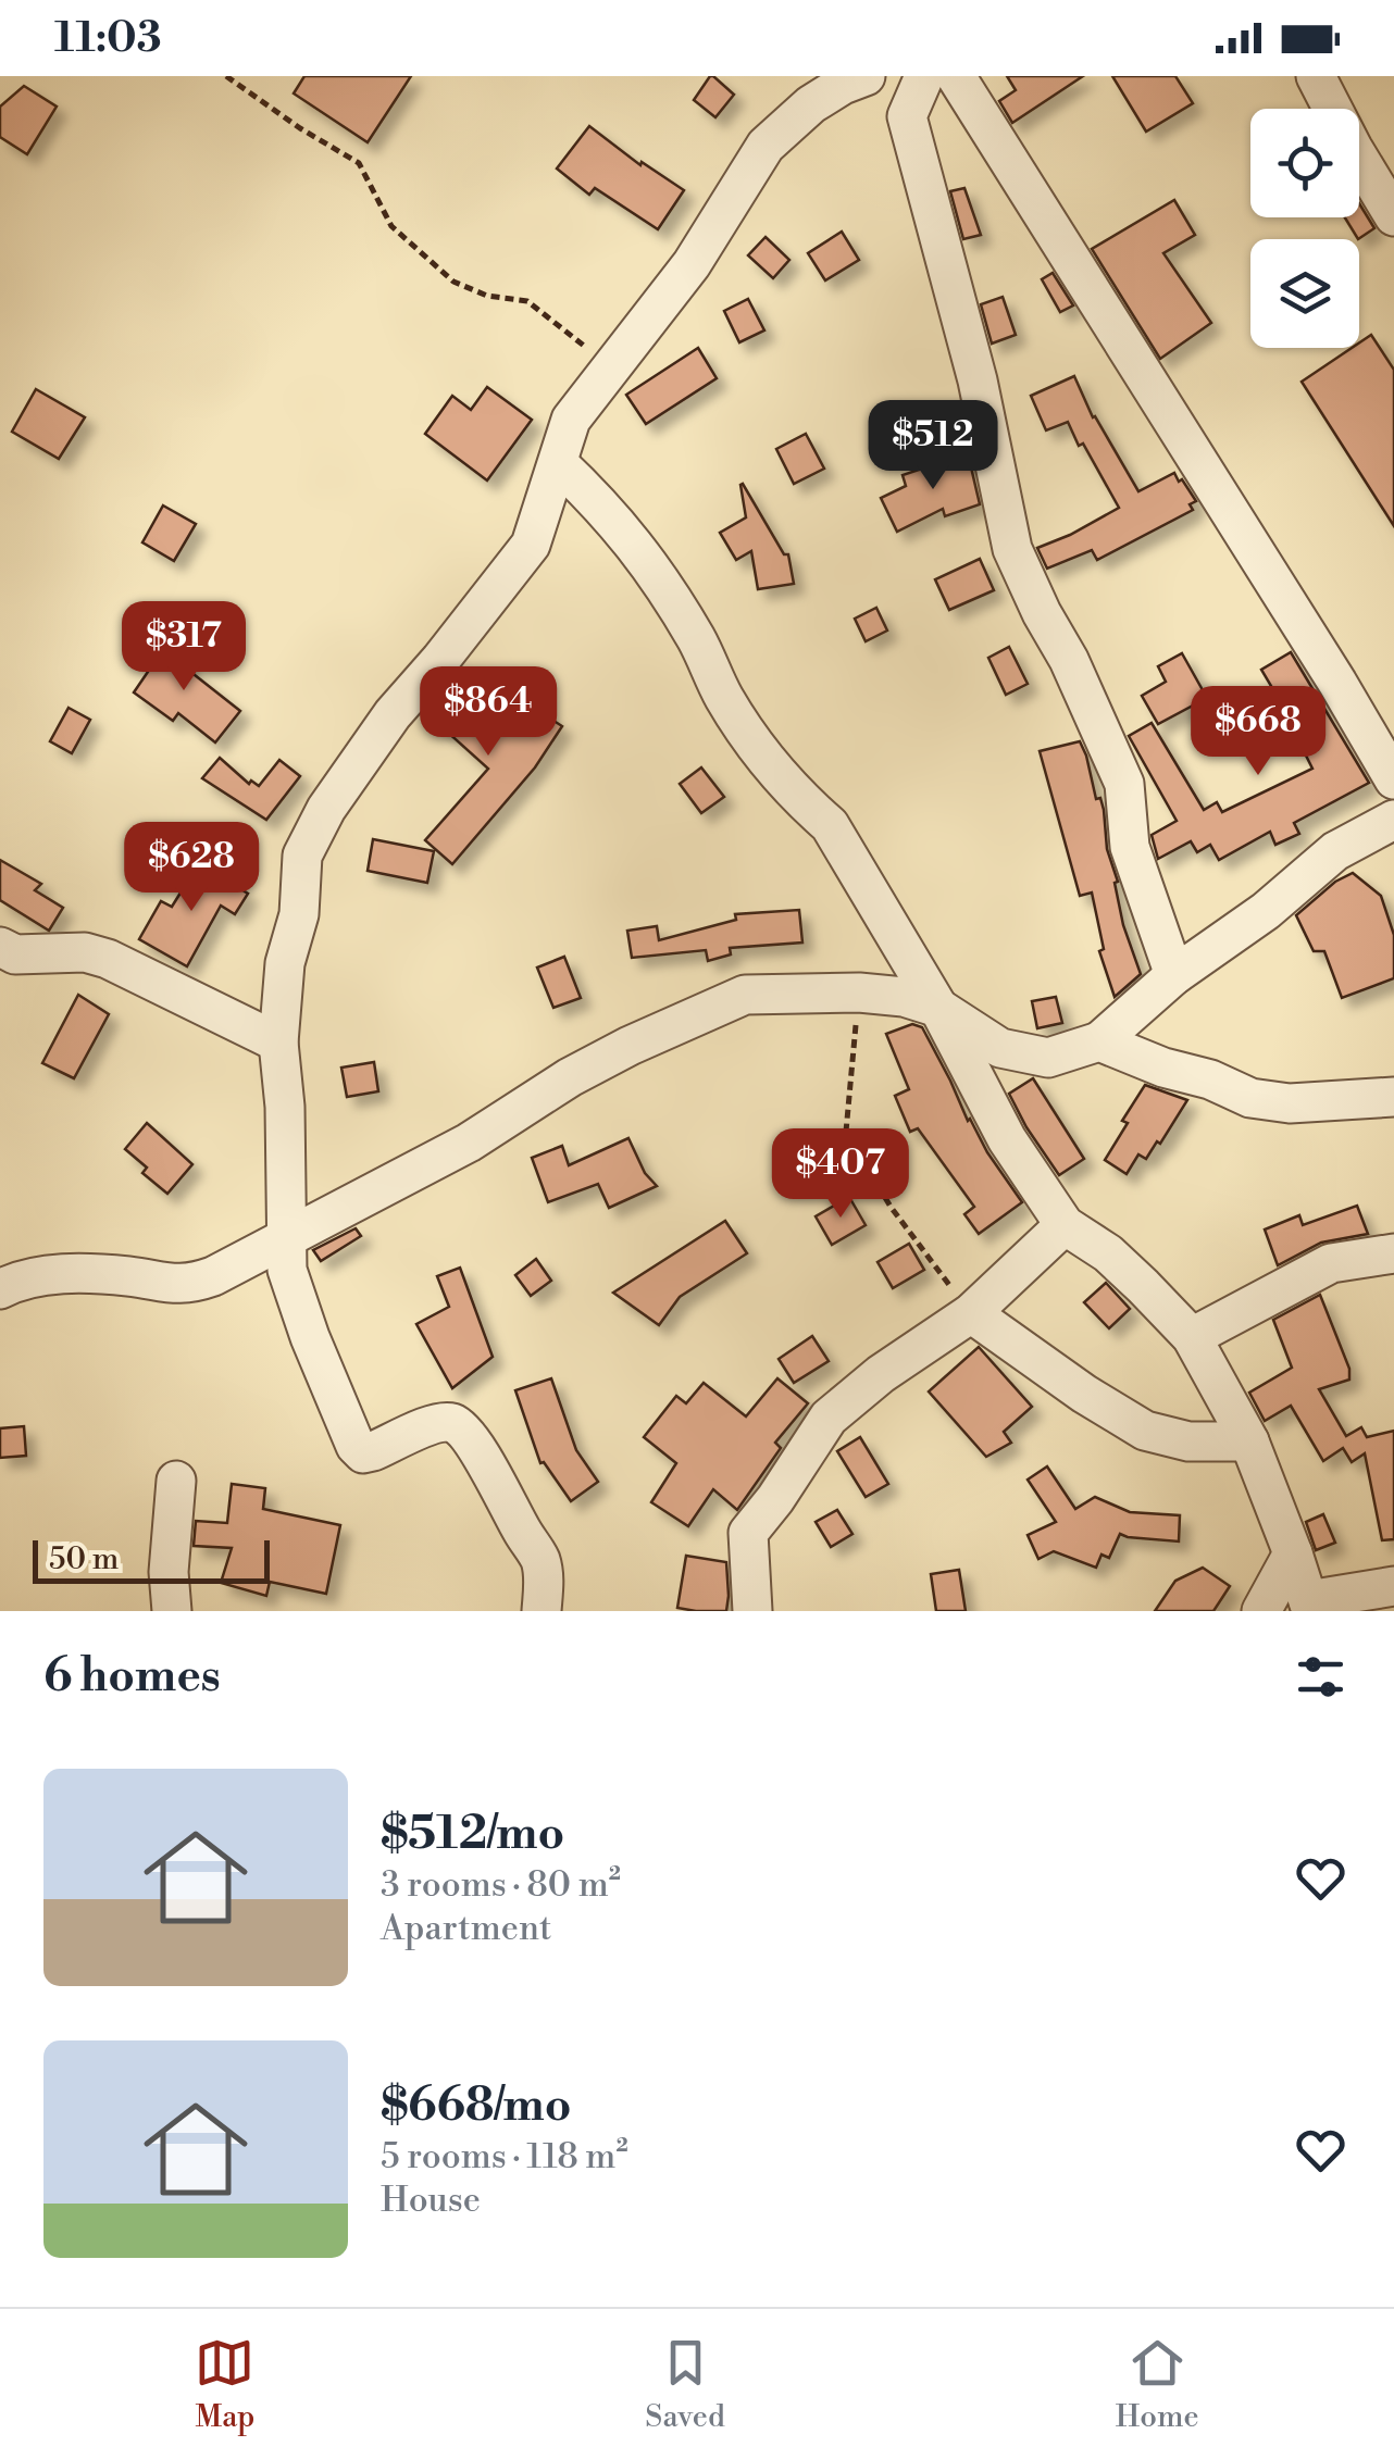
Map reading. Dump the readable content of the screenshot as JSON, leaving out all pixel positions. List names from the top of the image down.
{
  "scale_bar": "50 m",
  "page": {
    "status": "11:03",
    "price": [
      "$512",
      "$317",
      "$864",
      "$668",
      "$628",
      "$407"
    ],
    "scale": "50 m",
    "heading": "6 homes",
    "list": [
      {
        "name": "$512/mo",
        "note": "3 rooms · 80 m² · Apartment"
      },
      {
        "name": "$668/mo",
        "note": "5 rooms · 118 m² · House"
      }
    ],
    "tabs": ["Map", "Saved", "Home"]
  }
}
